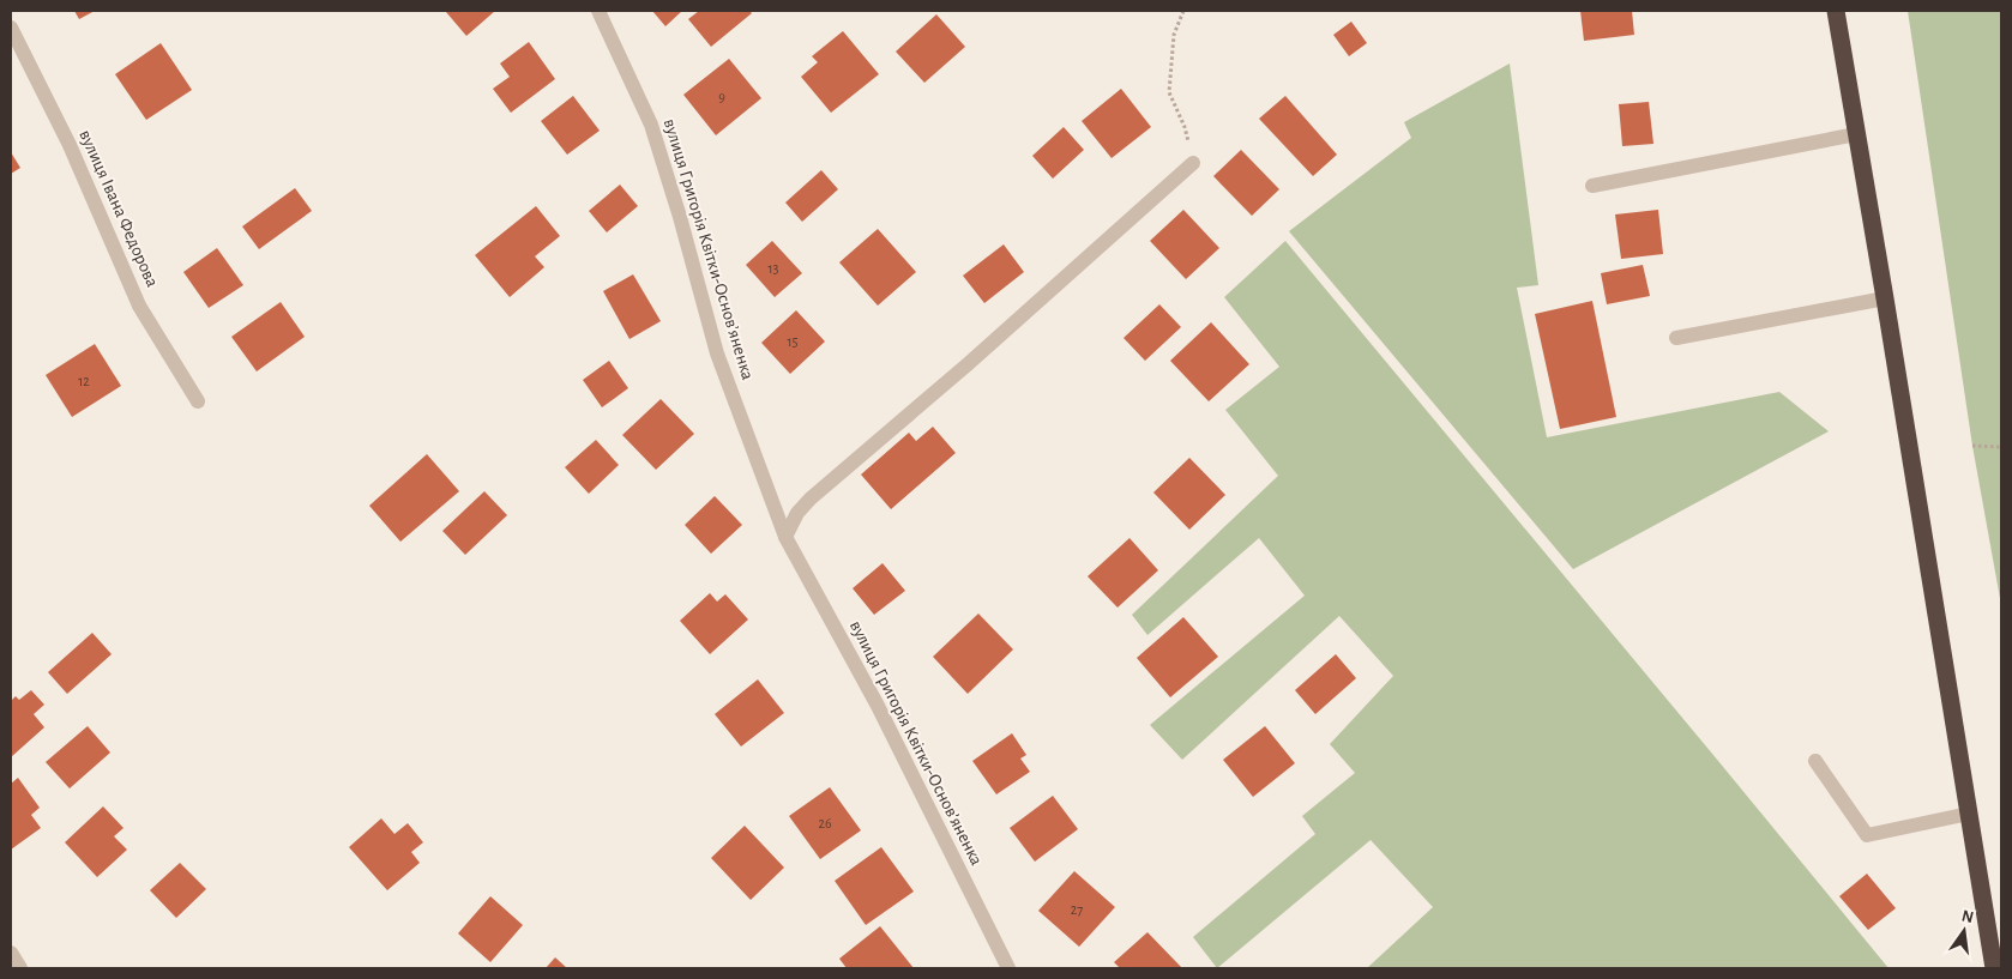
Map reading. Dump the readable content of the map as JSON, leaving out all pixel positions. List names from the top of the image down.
{
  "streets": {
    "street": ["вулиця Івана Федорова", "вулиця Григорія Квітки-Основʼяненка"]
  },
  "house_numbers": [
    "9",
    "13",
    "15",
    "12",
    "26",
    "27"
  ],
  "north": "top"
}
